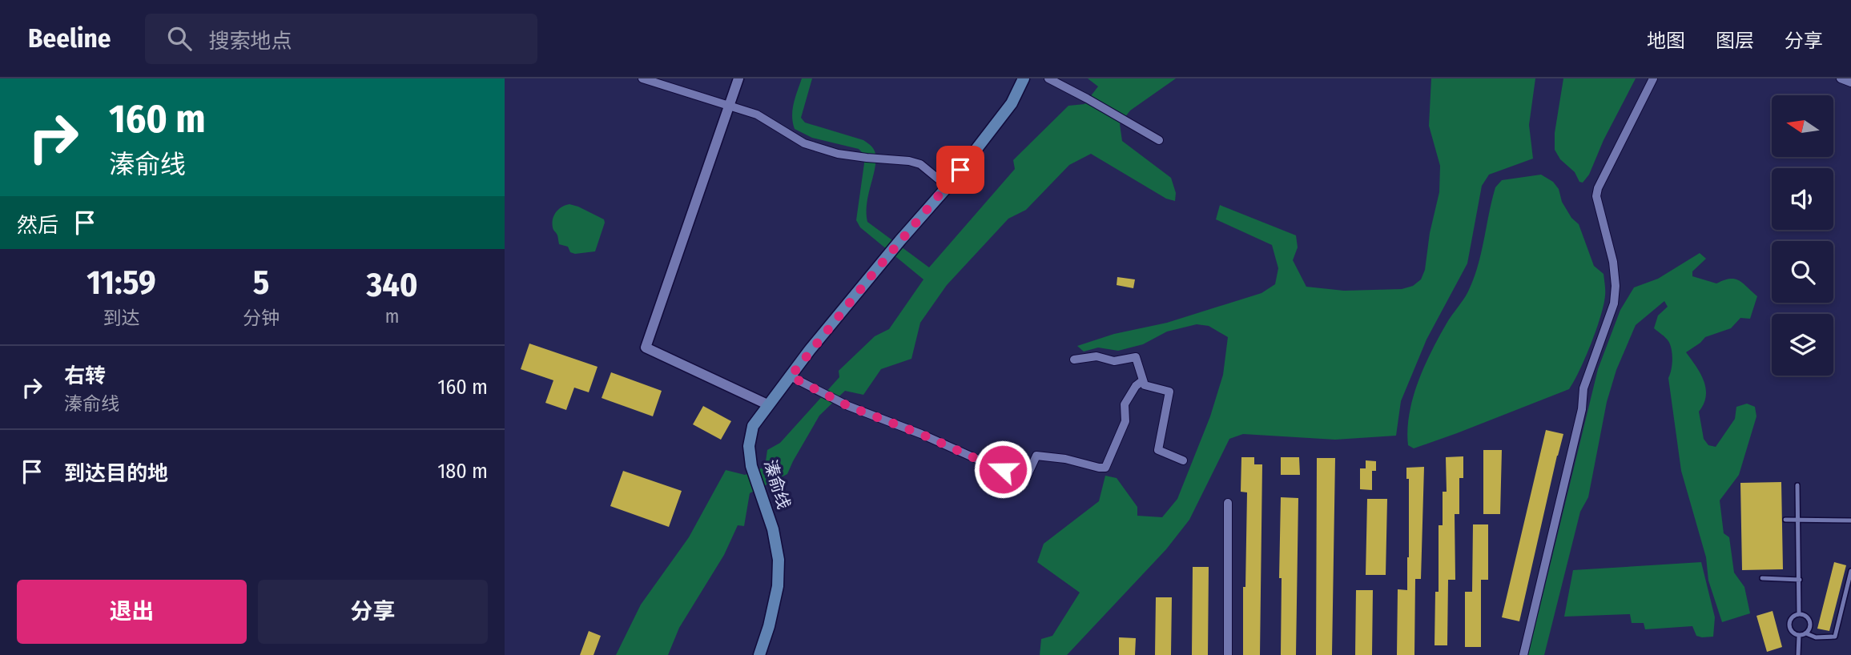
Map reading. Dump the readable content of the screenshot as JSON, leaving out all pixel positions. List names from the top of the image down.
{
  "streets": {
    "main road": ["溱俞线"]
  },
  "north": "left",
  "page": {
    "header": "Beeline",
    "search": "搜索地点",
    "nav": ["地图", "图层", "分享"],
    "turn": ["160 m", "溱俞线"],
    "then": "然后",
    "eta": [
      "11:59",
      "到达",
      "5",
      "分钟",
      "340",
      "m"
    ],
    "list": [
      {
        "name": "右转",
        "note": "溱俞线",
        "value": "160 m"
      },
      {
        "name": "到达目的地",
        "value": "180 m"
      }
    ],
    "buttons": ["退出", "分享"]
  }
}
